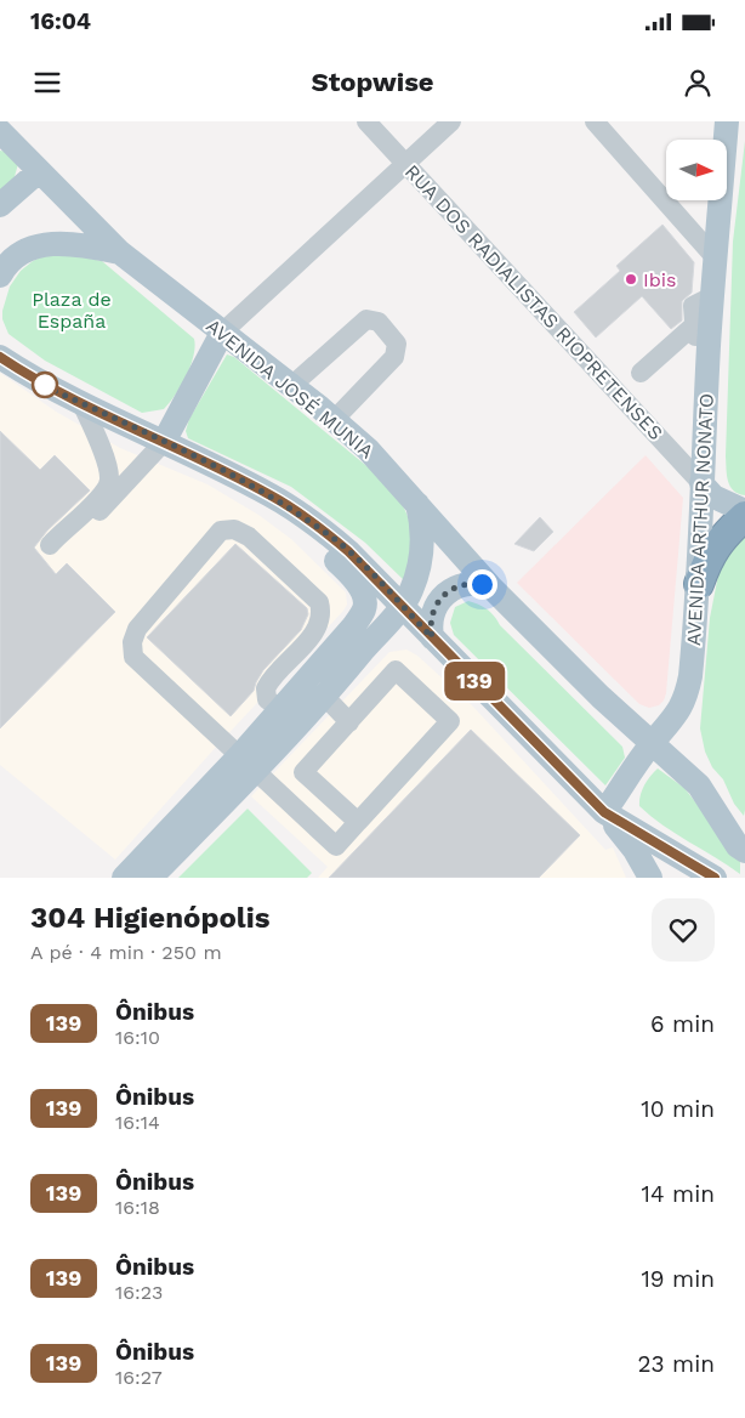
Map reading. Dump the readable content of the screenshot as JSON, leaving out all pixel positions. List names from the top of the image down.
{
  "streets": {
    "main road": ["AVENIDA JOSÉ MUNIA", "AVENIDA ARTHUR NONATO"],
    "street": ["RUA DOS RADIALISTAS RIOPRETENSES"]
  },
  "crossings": [
    ["RUA DOS RADIALISTAS RIOPRETENSES", "AVENIDA ARTHUR NONATO"],
    ["AVENIDA JOSÉ MUNIA", "AVENIDA ARTHUR NONATO"]
  ],
  "parks": ["Plaza de España"],
  "places": ["Ibis"],
  "lines": ["bus line 139"],
  "north": "right",
  "page": {
    "status": "16:04",
    "header": "Stopwise",
    "on_map": "139",
    "heading": ["304 Higienópolis", "A pé · 4 min · 250 m"],
    "list": [
      {
        "mark": "139",
        "name": "Ônibus",
        "note": "16:10",
        "value": "6 min"
      },
      {
        "mark": "139",
        "name": "Ônibus",
        "note": "16:14",
        "value": "10 min"
      },
      {
        "mark": "139",
        "name": "Ônibus",
        "note": "16:18",
        "value": "14 min"
      },
      {
        "mark": "139",
        "name": "Ônibus",
        "note": "16:23",
        "value": "19 min"
      },
      {
        "mark": "139",
        "name": "Ônibus",
        "note": "16:27",
        "value": "23 min"
      }
    ]
  }
}
